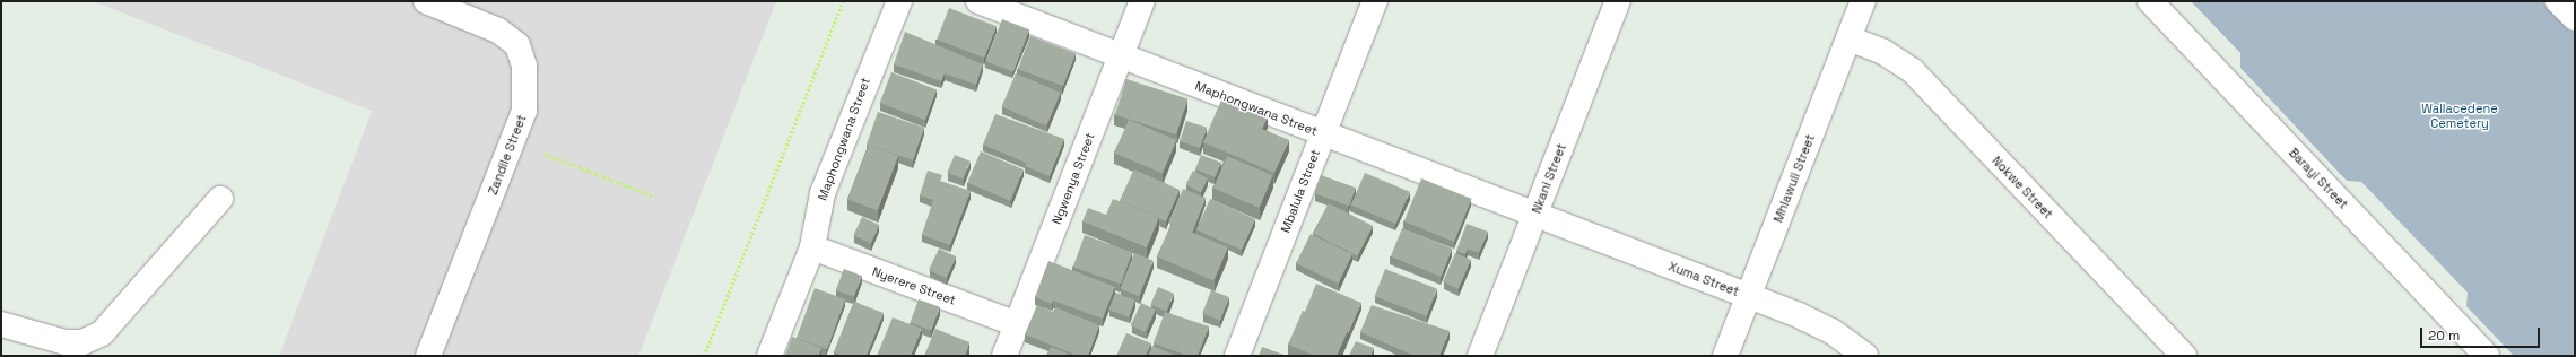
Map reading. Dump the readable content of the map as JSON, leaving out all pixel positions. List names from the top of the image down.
{
  "streets": {
    "street": [
      "Maphongwana Street",
      "Zandile Street",
      "Ngwenya Street",
      "Nkani Street",
      "Mhlawuli Street",
      "Barayi Street",
      "Nokwe Street",
      "Mbalula Street",
      "Xuma Street",
      "Nyerere Street"
    ]
  },
  "crossings": [
    ["Maphongwana Street", "Ngwenya Street"],
    ["Maphongwana Street", "Nkani Street"],
    ["Maphongwana Street", "Mbalula Street"],
    ["Maphongwana Street", "Xuma Street"],
    ["Maphongwana Street", "Nyerere Street"],
    ["Ngwenya Street", "Nyerere Street"],
    ["Nkani Street", "Xuma Street"],
    ["Mhlawuli Street", "Nokwe Street"],
    ["Mhlawuli Street", "Xuma Street"]
  ],
  "parks": ["Wallacedene Cemetery"],
  "scale_bar": "20 m"
}
